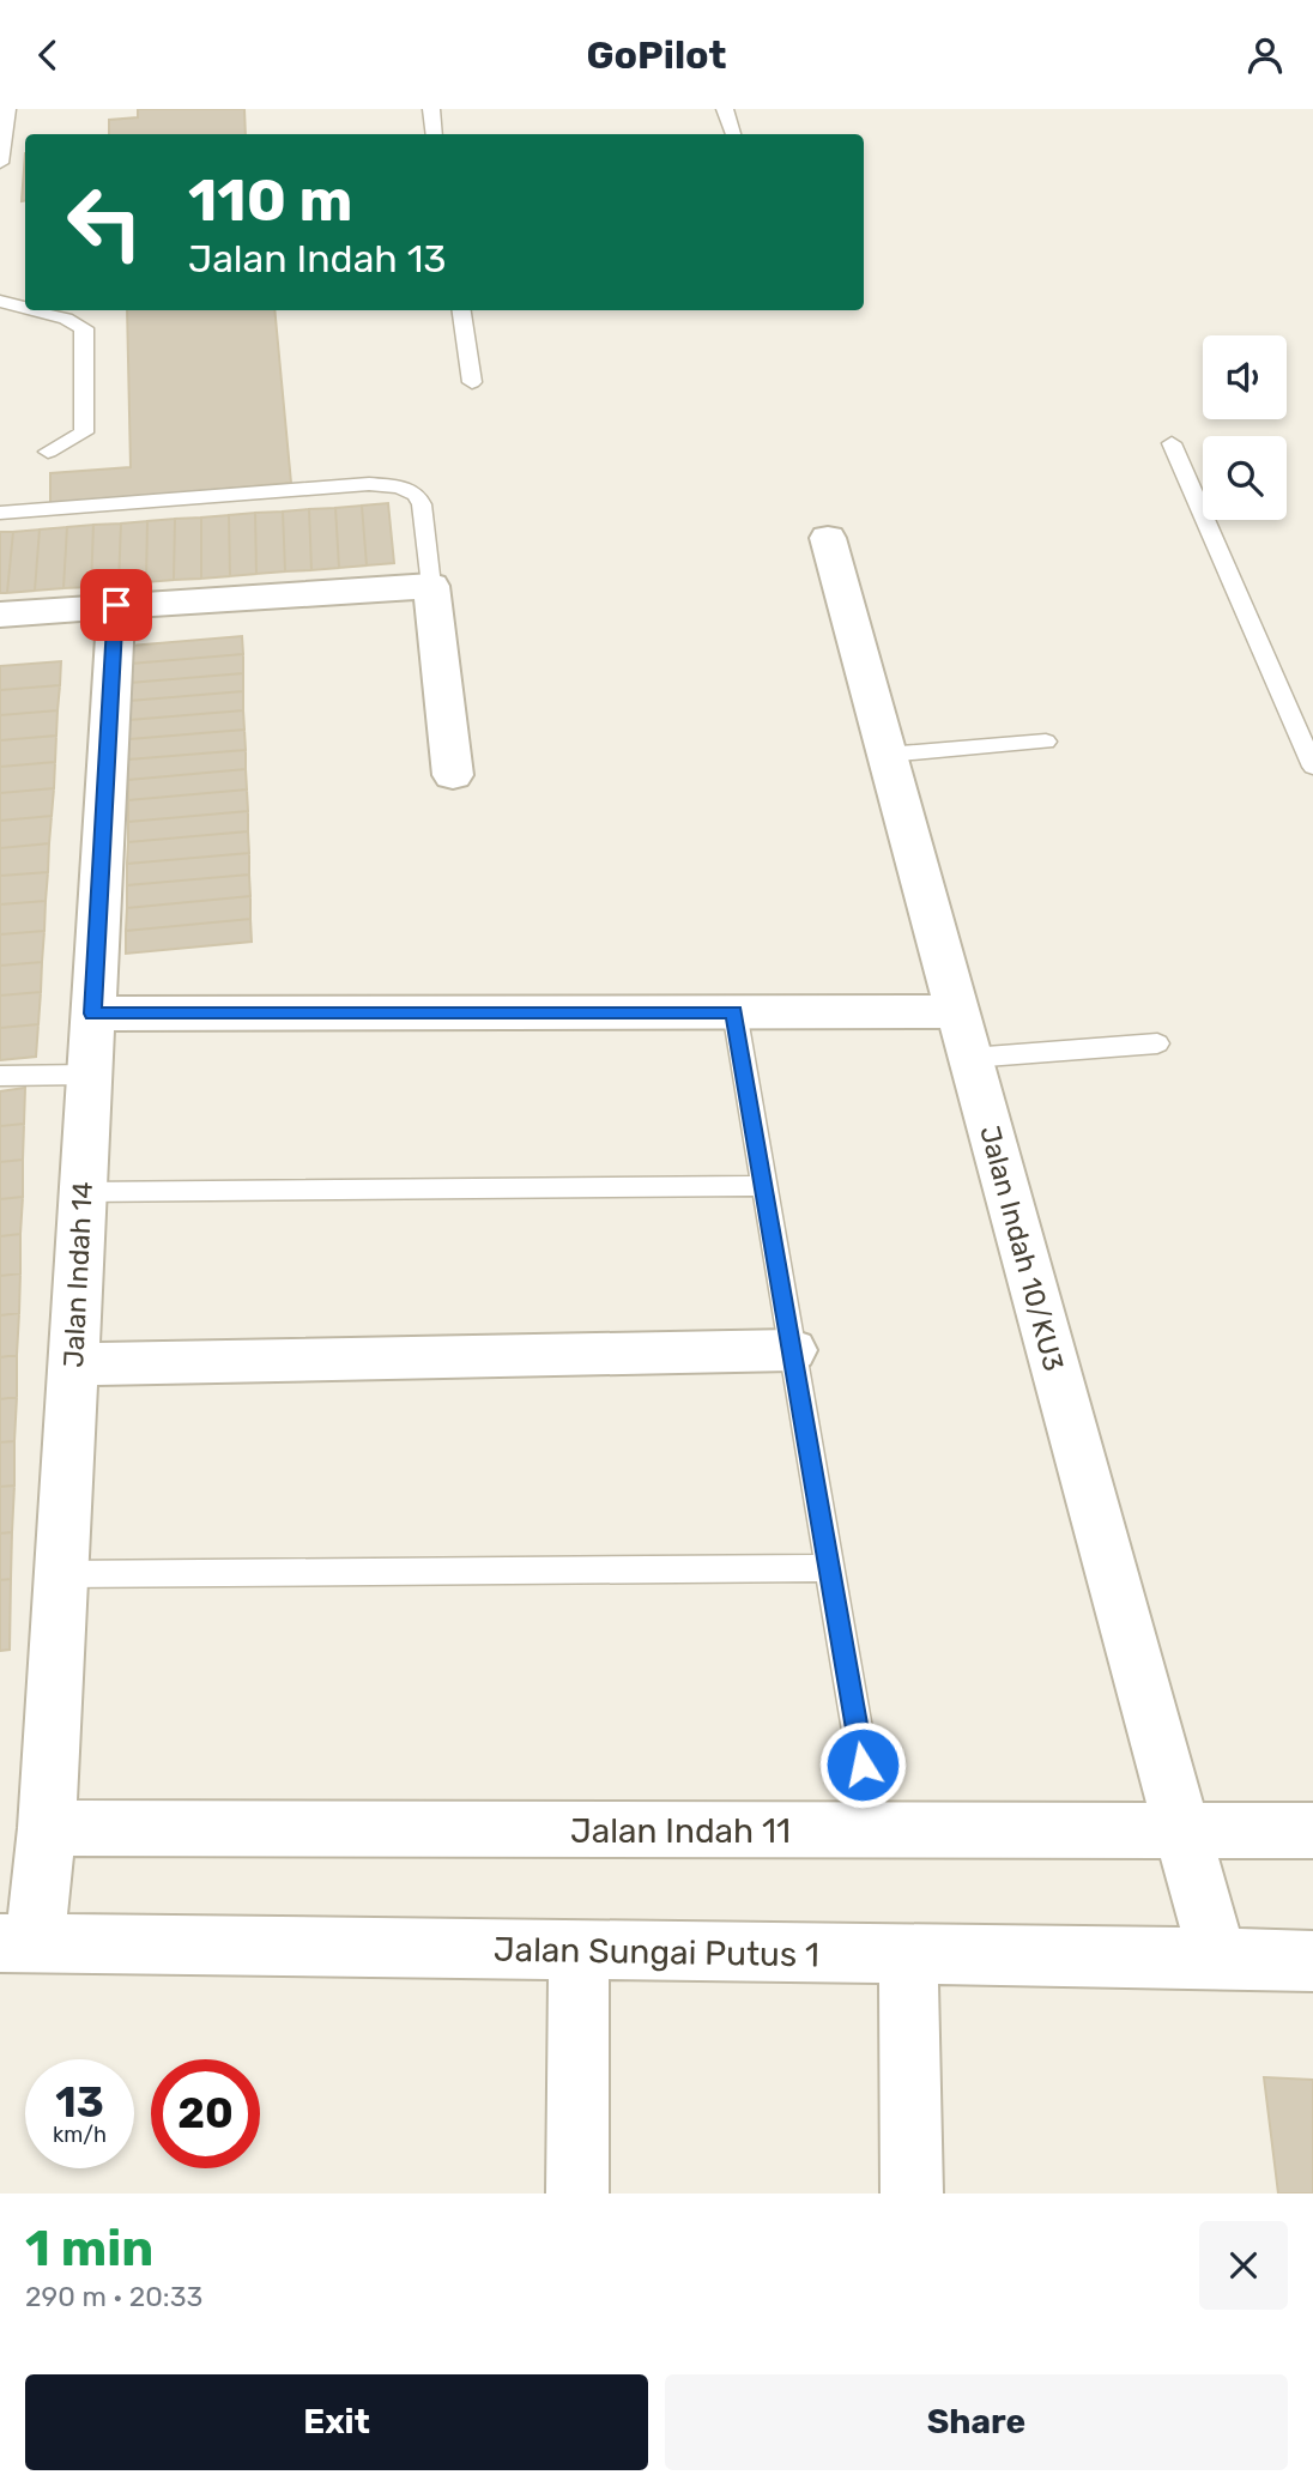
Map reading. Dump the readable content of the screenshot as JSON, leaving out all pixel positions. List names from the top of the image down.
{
  "streets": {
    "street": [
      "Jalan Indah 10/KU3",
      "Jalan Indah 14",
      "Jalan Indah 11",
      "Jalan Sungai Putus 1"
    ]
  },
  "crossings": [
    ["Jalan Indah 10/KU3", "Jalan Indah 11"],
    ["Jalan Indah 10/KU3", "Jalan Sungai Putus 1"],
    ["Jalan Indah 14", "Jalan Indah 11"],
    ["Jalan Indah 14", "Jalan Sungai Putus 1"]
  ],
  "page": {
    "header": "GoPilot",
    "turn": ["110 m", "Jalan Indah 13"],
    "speed": "13 km/h",
    "limit": "20",
    "heading": ["1 min", "290 m · 20:33"],
    "buttons": ["Exit", "Share"]
  }
}
